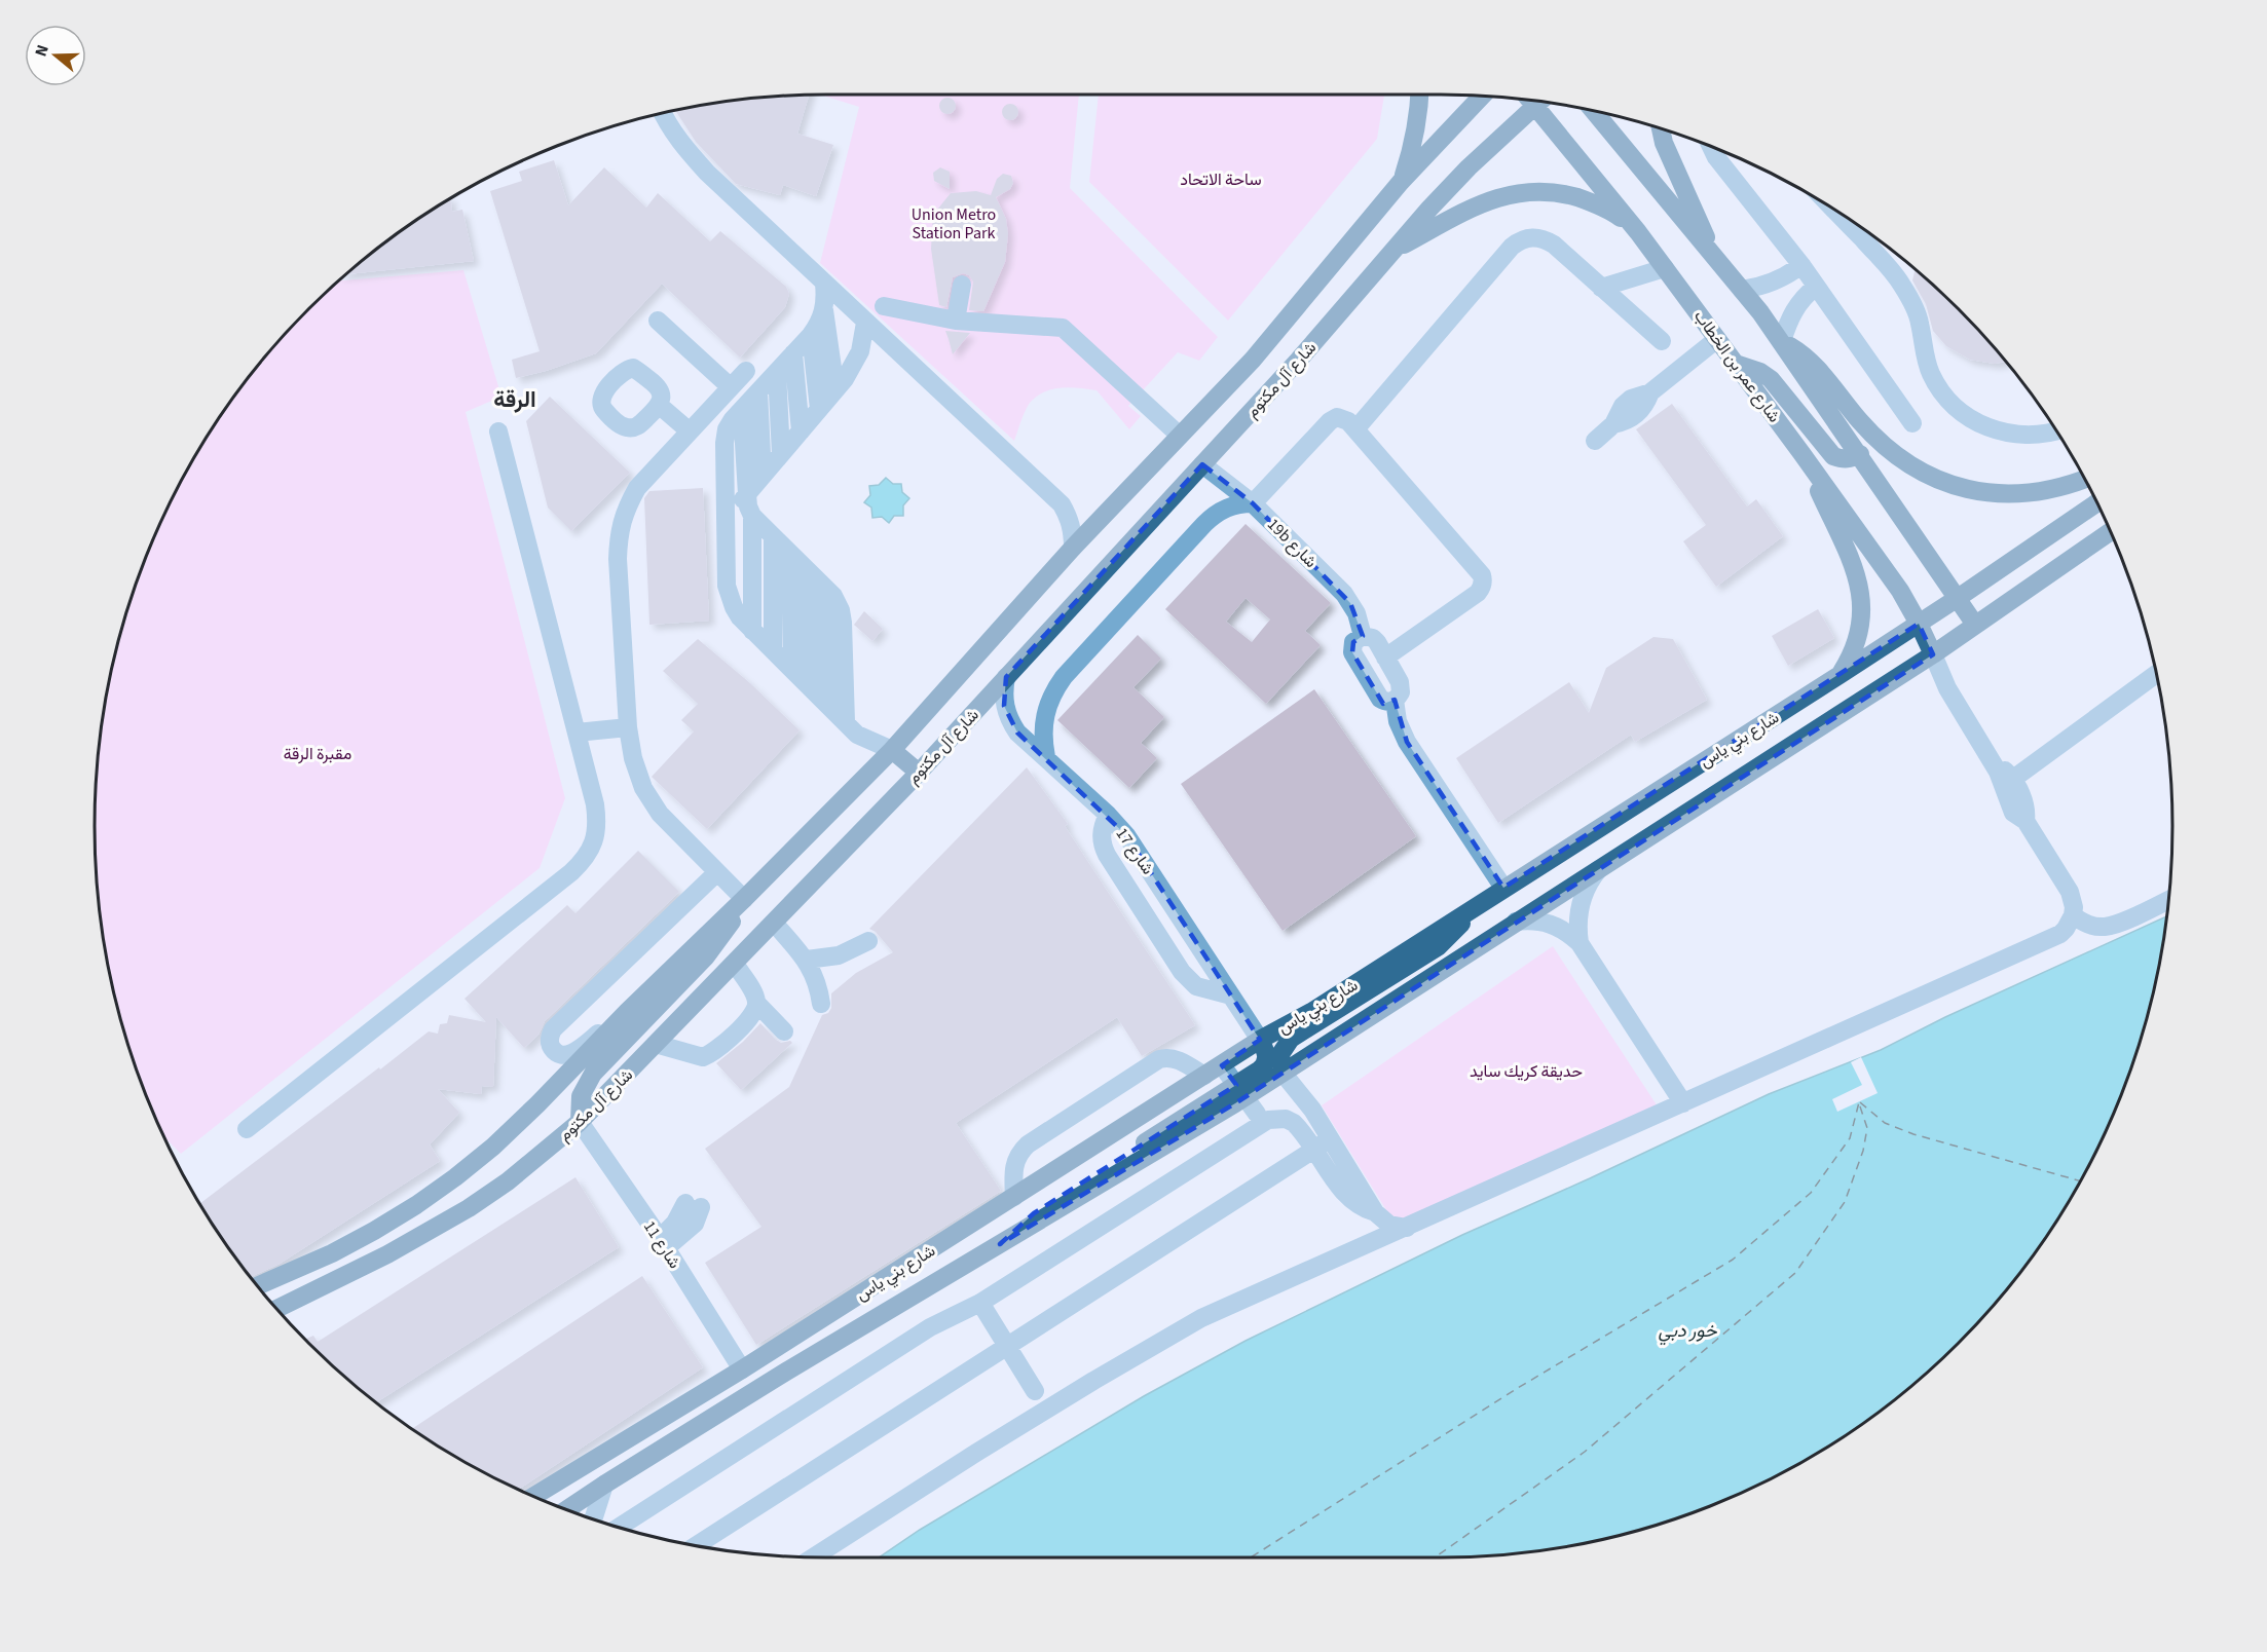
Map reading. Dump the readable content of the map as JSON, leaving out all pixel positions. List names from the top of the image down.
{
  "streets": {
    "main road": ["شارع عمر بن الخطاب", "شارع آل مكتوم", "شارع بني ياس"],
    "street": ["19b شارع", "شارع 17", "شارع 11"]
  },
  "crossings": [
    ["شارع عمر بن الخطاب", "شارع بني ياس"],
    ["شارع آل مكتوم", "19b شارع"],
    ["شارع آل مكتوم", "شارع 17"],
    ["شارع آل مكتوم", "شارع 11"],
    ["19b شارع", "شارع بني ياس"],
    ["شارع بني ياس", "شارع 17"],
    ["شارع بني ياس", "شارع 11"]
  ],
  "districts": ["الرقة"],
  "water": ["خور دبي"],
  "parks": [
    "ساحة الاتحاد",
    "Union Metro Station Park",
    "مقبرة الرقة",
    "حديقة كريك سايد"
  ],
  "north": "left"
}
